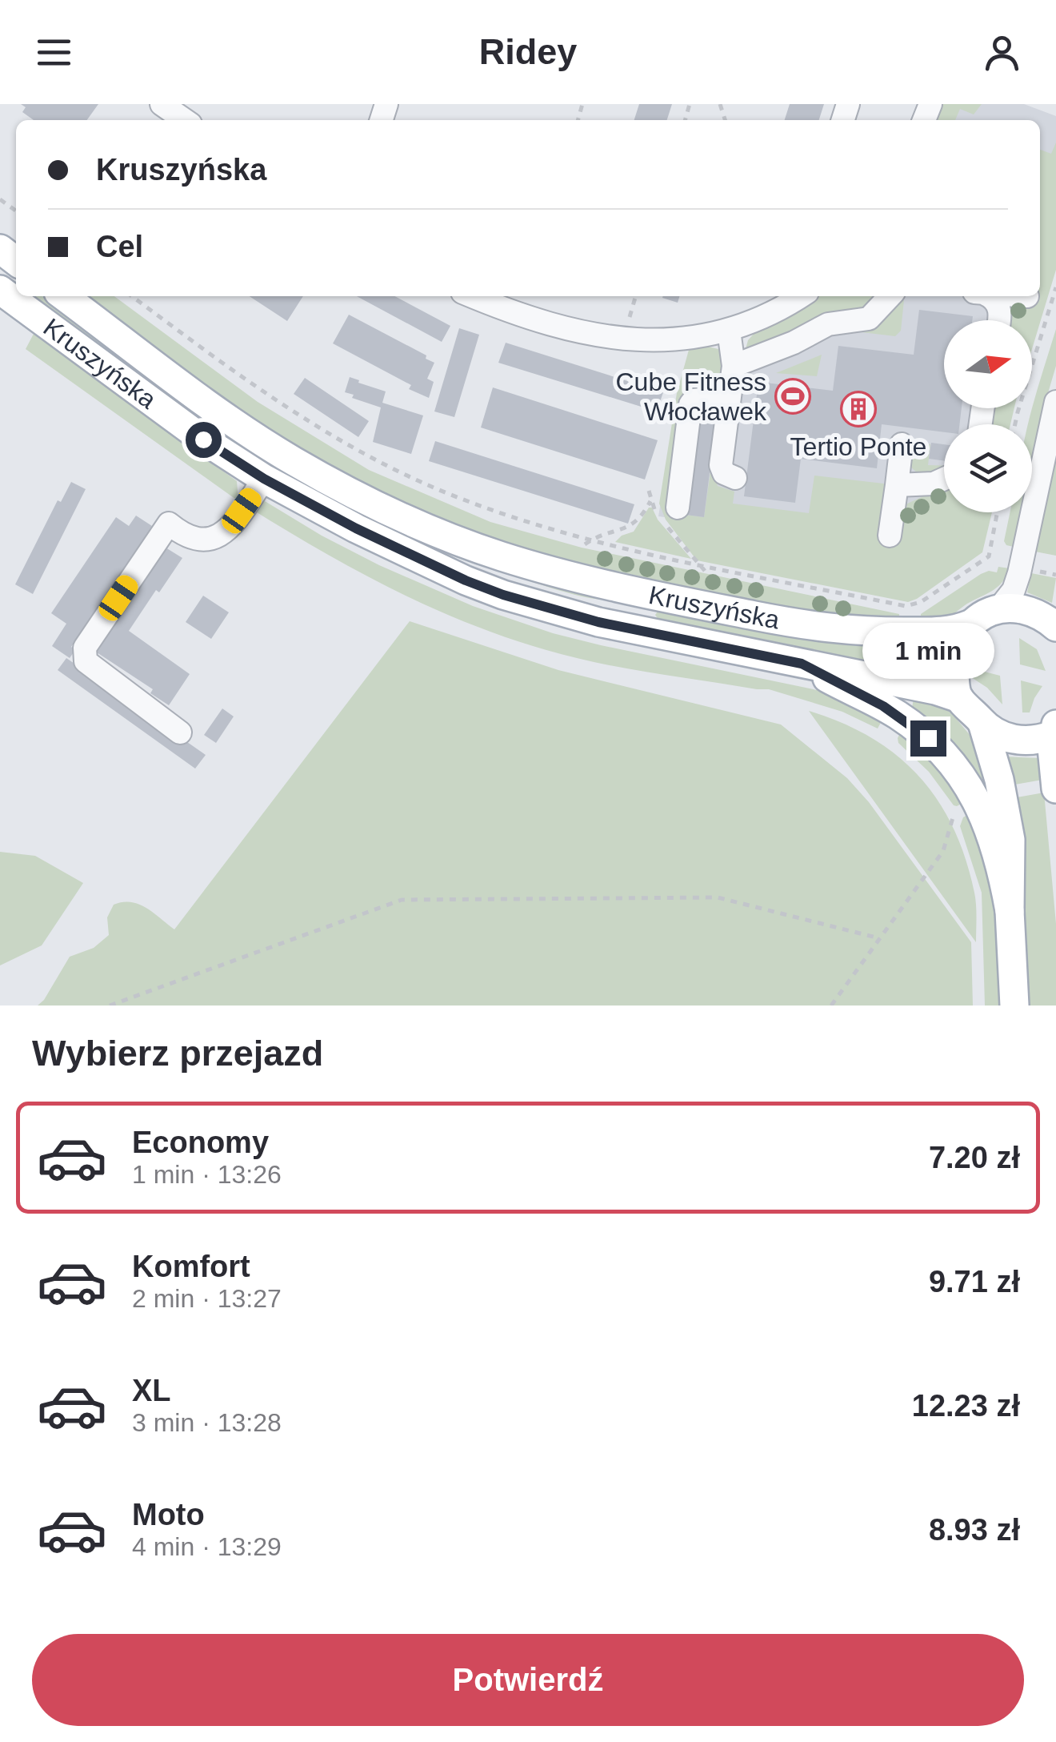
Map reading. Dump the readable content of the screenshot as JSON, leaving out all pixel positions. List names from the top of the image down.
{
  "streets": {
    "main road": ["Kruszyńska"]
  },
  "places": {
    "sports": ["Cube Fitness Włocławek"],
    "building": ["Tertio Ponte"]
  },
  "north": "right",
  "page": {
    "header": "Ridey",
    "banner": ["Kruszyńska", "Cel"],
    "bubble": "1 min",
    "heading": "Wybierz przejazd",
    "list": [
      {
        "name": "Economy",
        "note": "1 min · 13:26",
        "value": "7.20 zł"
      },
      {
        "name": "Komfort",
        "note": "2 min · 13:27",
        "value": "9.71 zł"
      },
      {
        "name": "XL",
        "note": "3 min · 13:28",
        "value": "12.23 zł"
      },
      {
        "name": "Moto",
        "note": "4 min · 13:29",
        "value": "8.93 zł"
      }
    ],
    "buttons": "Potwierdź"
  }
}
